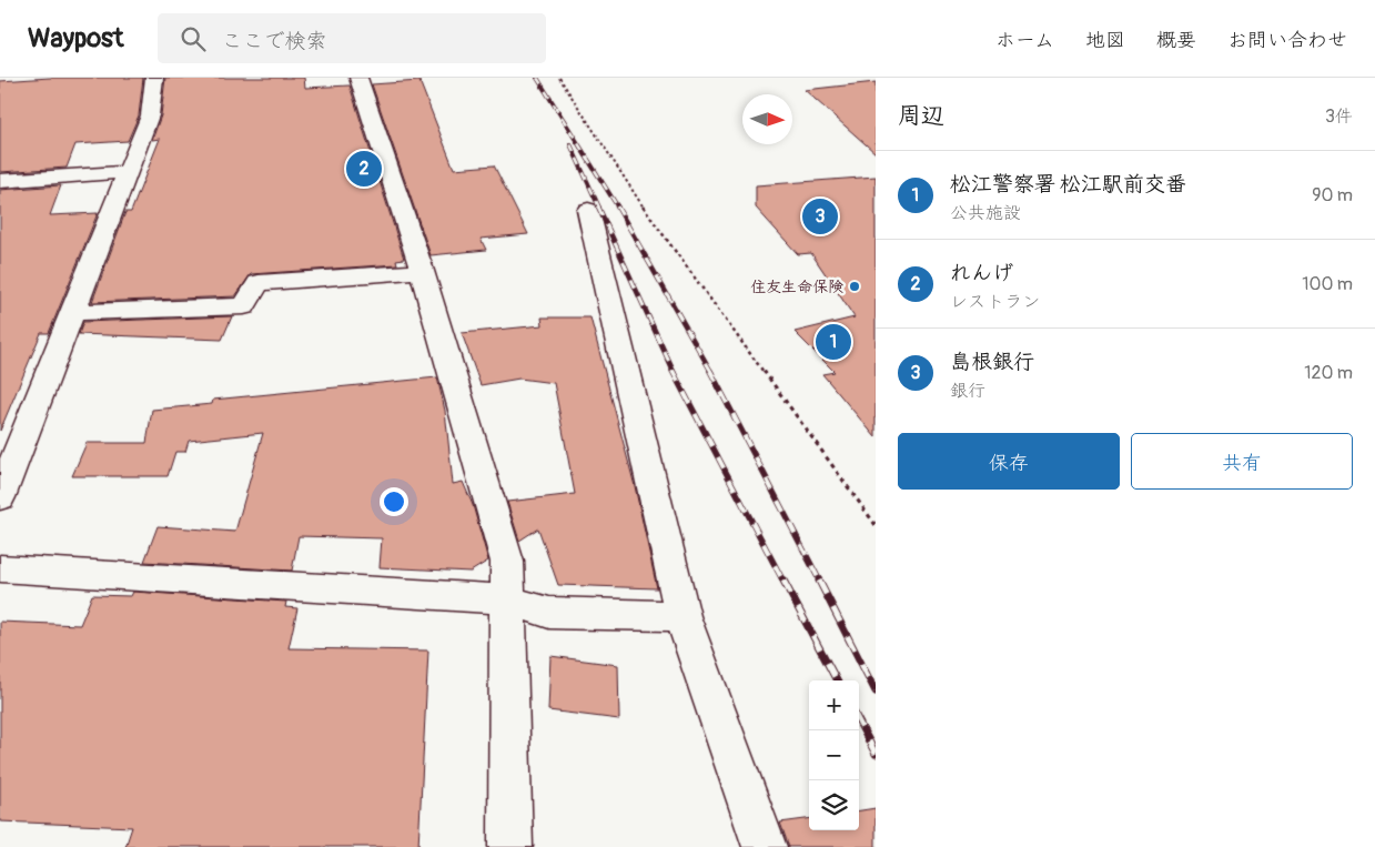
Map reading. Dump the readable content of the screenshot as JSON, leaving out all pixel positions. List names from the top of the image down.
{
  "places": ["住友生命保険"],
  "north": "right",
  "page": {
    "header": "Waypost",
    "search": "ここで検索",
    "nav": [
      "ホーム",
      "地図",
      "概要",
      "お問い合わせ"
    ],
    "heading": ["周辺", "3件"],
    "pins": ["2", "3", "1"],
    "list": [
      {
        "mark": "1",
        "name": "松江警察署 松江駅前交番",
        "note": "公共施設",
        "value": "90 m"
      },
      {
        "mark": "2",
        "name": "れんげ",
        "note": "レストラン",
        "value": "100 m"
      },
      {
        "mark": "3",
        "name": "島根銀行",
        "note": "銀行",
        "value": "120 m"
      }
    ],
    "buttons": ["保存", "共有"],
    "map_buttons": ["+", "−"]
  }
}
